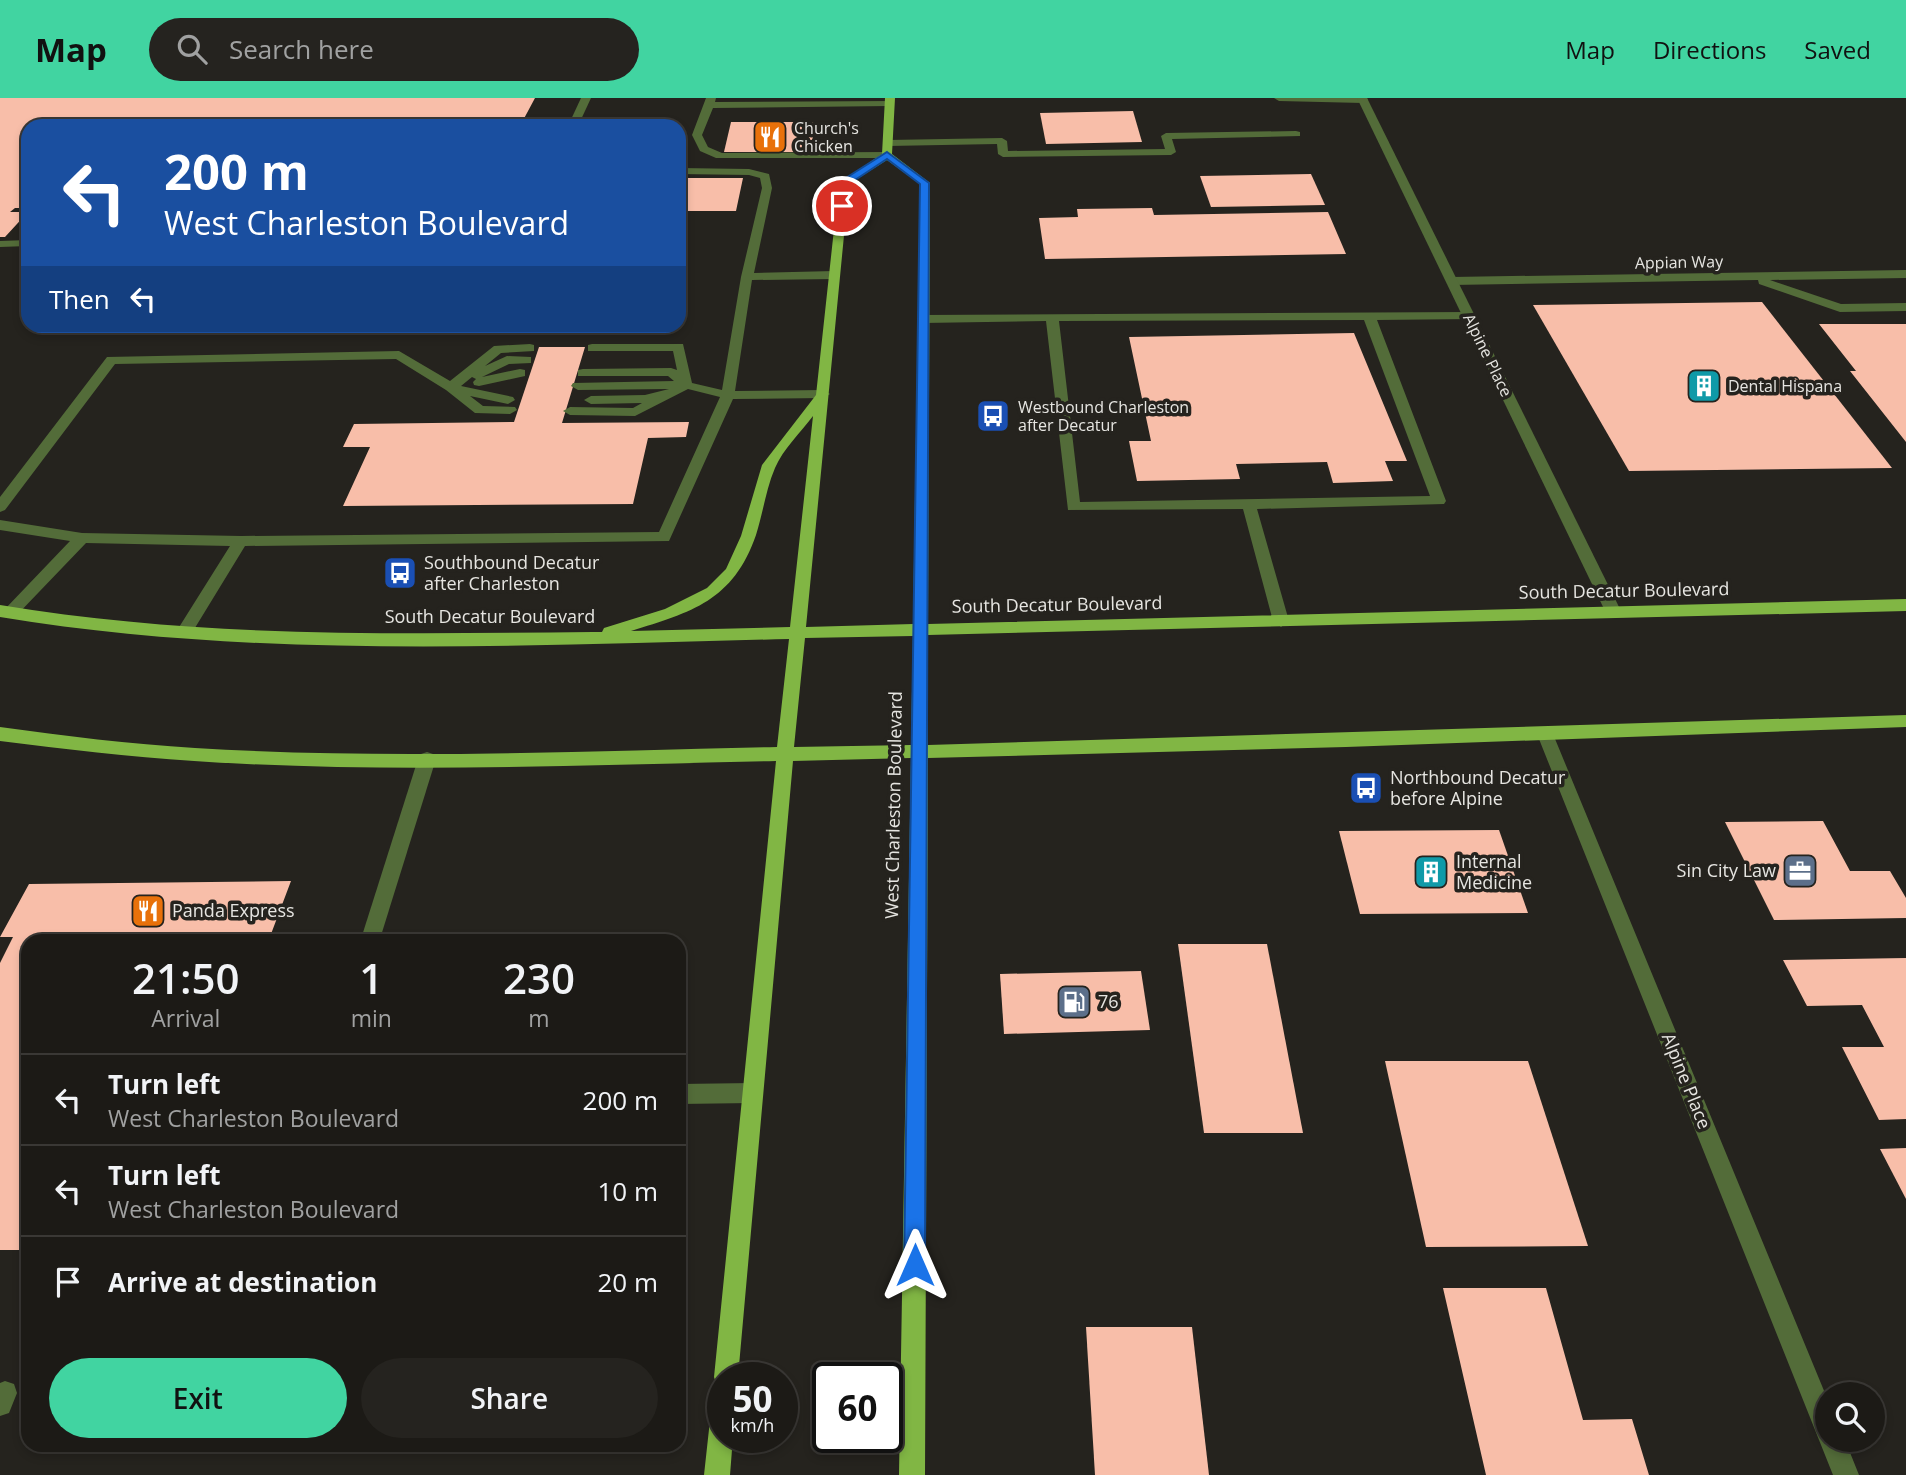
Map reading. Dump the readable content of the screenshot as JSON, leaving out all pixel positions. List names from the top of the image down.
{
  "streets": {
    "main road": ["South Decatur Boulevard", "West Charleston Boulevard"],
    "street": ["Appian Way", "Alpine Place"]
  },
  "crossings": [
    ["Appian Way", "Alpine Place"],
    ["Alpine Place", "South Decatur Boulevard"],
    ["South Decatur Boulevard", "West Charleston Boulevard"]
  ],
  "places": {
    "restaurant": ["Church's Chicken", "Panda Express"],
    "building": ["Dental Hispana", "Internal Medicine"],
    "bus stop": ["Westbound Charleston after Decatur", "Southbound Decatur after Charleston", "Northbound Decatur before Alpine"],
    "office": ["Sin City Law"],
    "fuel station": ["76"]
  },
  "page": {
    "header": "Map",
    "search": "Search here",
    "nav": ["Map", "Directions", "Saved"],
    "turn": ["200 m", "West Charleston Boulevard"],
    "then": "Then",
    "eta": [
      "21:50",
      "Arrival",
      "1",
      "min",
      "230",
      "m"
    ],
    "list": [
      {
        "name": "Turn left",
        "note": "West Charleston Boulevard",
        "value": "200 m"
      },
      {
        "name": "Turn left",
        "note": "West Charleston Boulevard",
        "value": "10 m"
      },
      {
        "name": "Arrive at destination",
        "value": "20 m"
      }
    ],
    "buttons": ["Exit", "Share"],
    "speed": "50 km/h",
    "limit": "60"
  }
}
